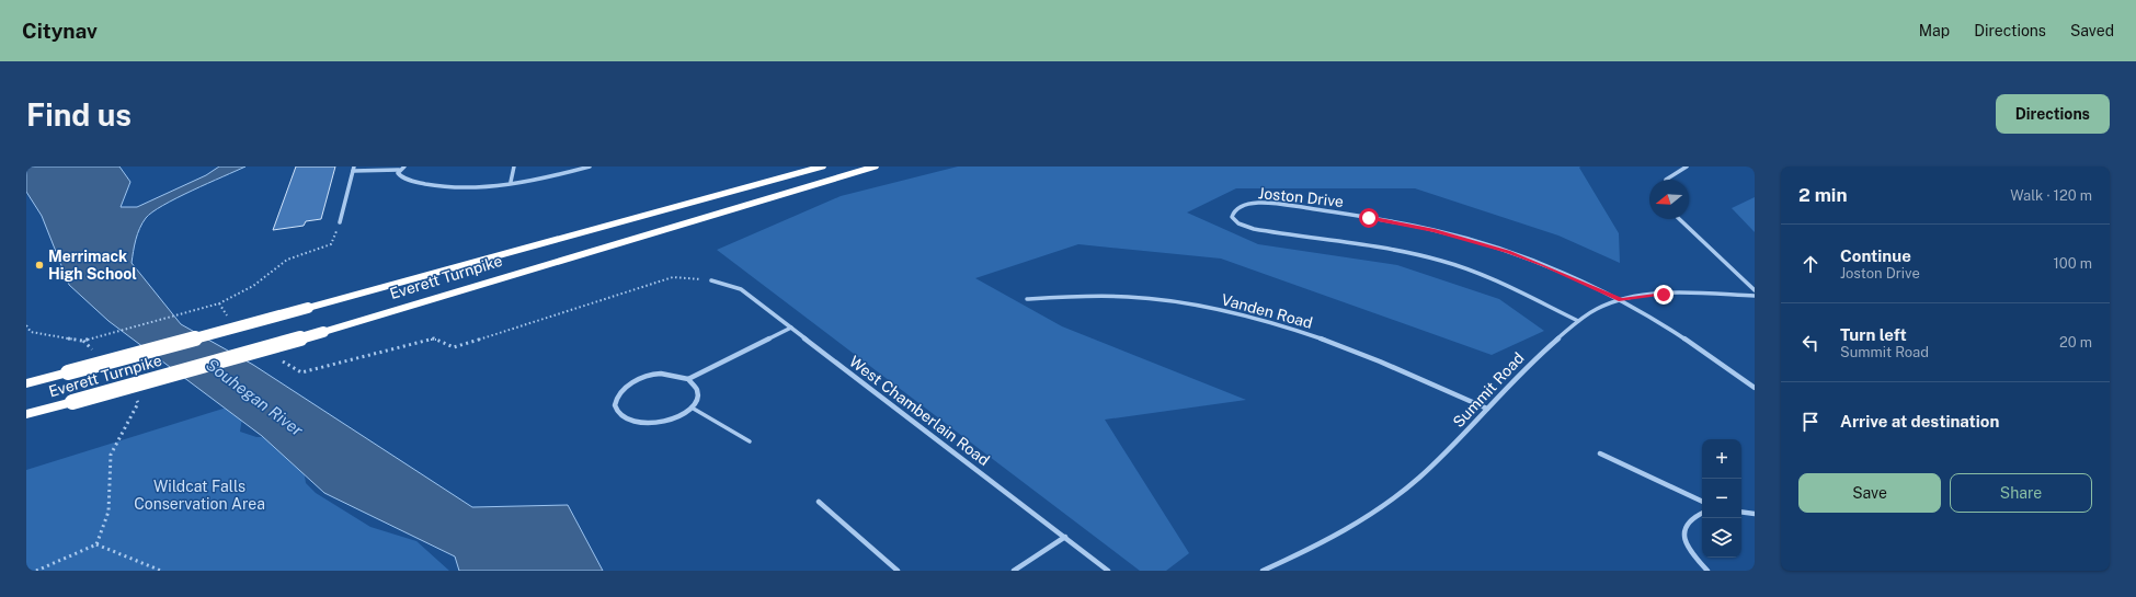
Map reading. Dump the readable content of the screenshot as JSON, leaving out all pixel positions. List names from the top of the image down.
{
  "streets": {
    "highway": ["Everett Turnpike"],
    "street": [
      "Joston Drive",
      "Vanden Road",
      "Summit Road",
      "West Chamberlain Road"
    ]
  },
  "crossings": [
    ["Joston Drive", "Summit Road"],
    ["Vanden Road", "Summit Road"]
  ],
  "water": ["Souhegan River"],
  "parks": ["Wildcat Falls Conservation Area"],
  "places": ["Merrimack High School"],
  "north": "left",
  "page": {
    "header": "Citynav",
    "nav": ["Map", "Directions", "Saved"],
    "buttons": [
      "Directions",
      ["Save", "Share"]
    ],
    "title": "Find us",
    "heading": ["2 min", "Walk · 120 m"],
    "list": [
      ["Continue", "Joston Drive", "100 m"],
      ["Turn left", "Summit Road", "20 m"],
      "Arrive at destination"
    ],
    "map_buttons": ["+", "−"]
  }
}
